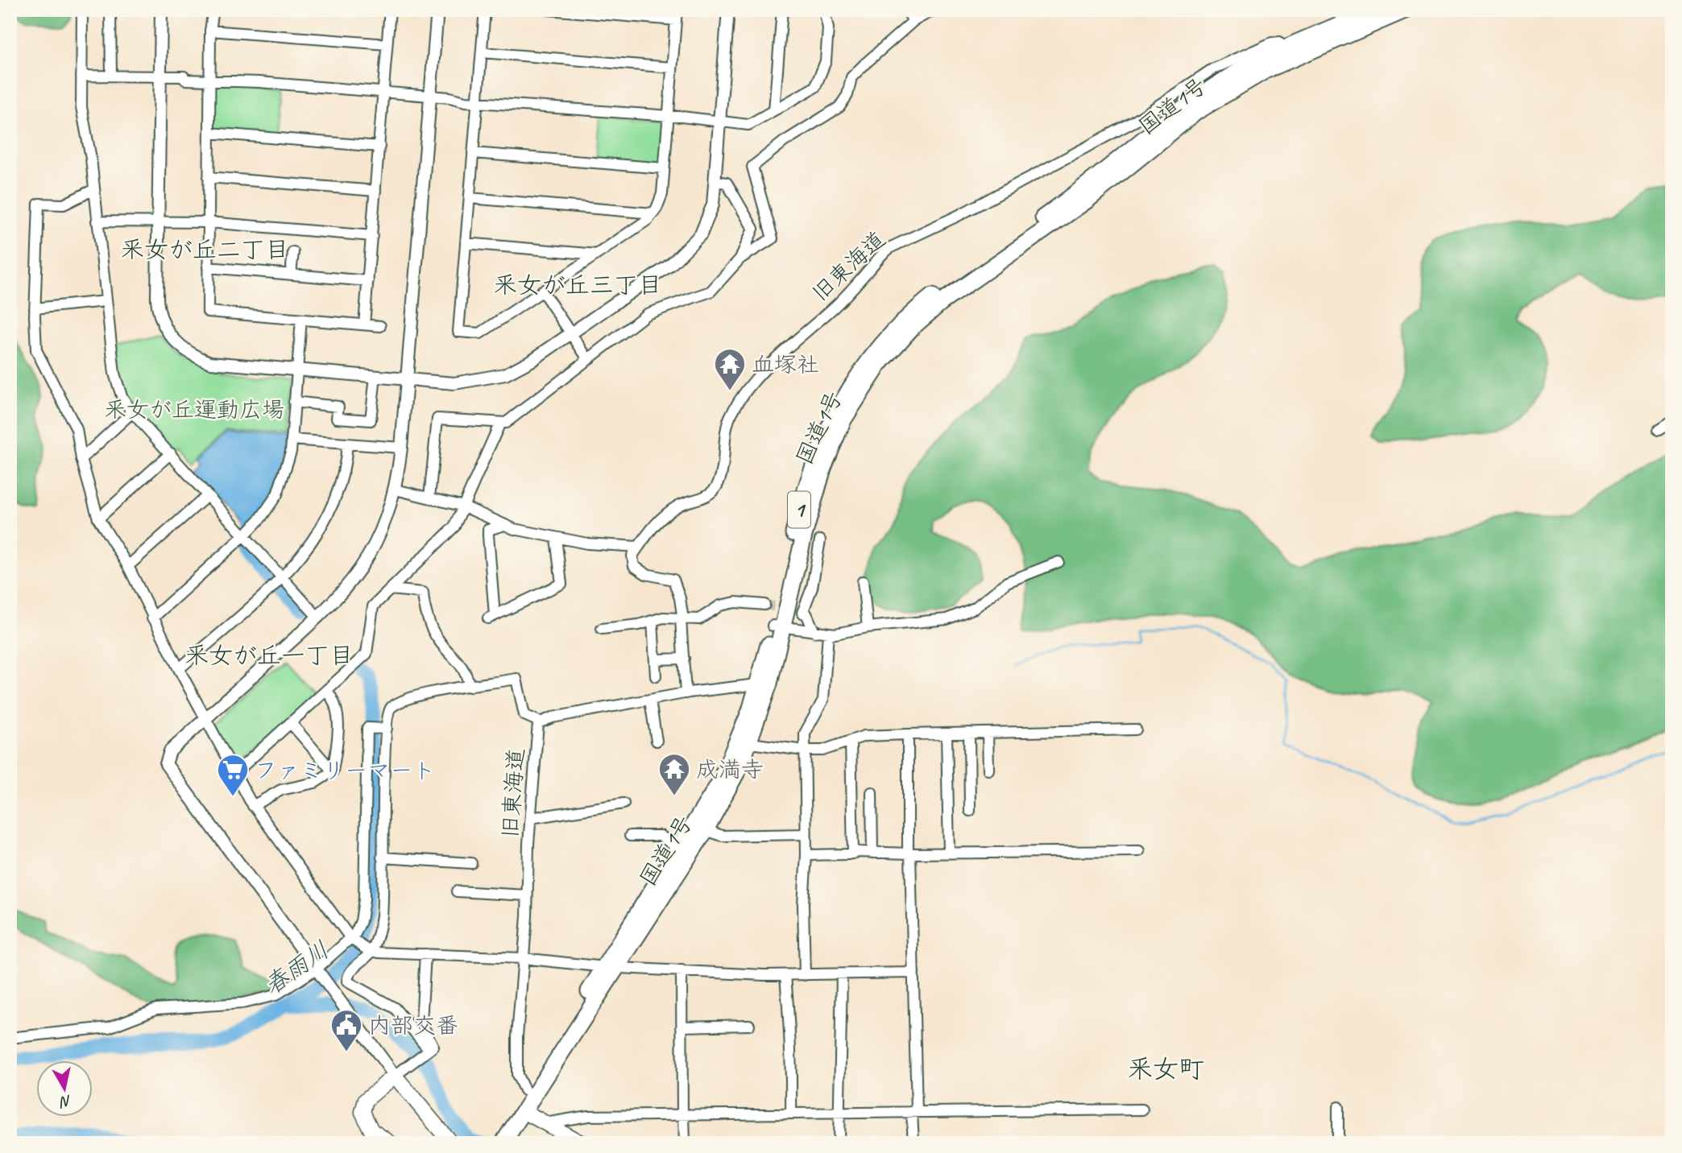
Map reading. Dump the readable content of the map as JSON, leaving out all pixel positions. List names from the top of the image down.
{
  "streets": {
    "highway": ["国道1号", "1"],
    "street": ["旧東海道"]
  },
  "crossings": [
    ["国道1号", "旧東海道"]
  ],
  "districts": [
    "釆女が丘二丁目",
    "釆女が丘三丁目",
    "釆女が丘一丁目",
    "釆女町"
  ],
  "water": ["春雨川"],
  "parks": ["釆女が丘運動広場"],
  "places": {
    "temple": ["血塚社", "成満寺"],
    "supermarket": ["ファミリーマート"],
    "public building": ["内部交番"]
  },
  "north": "bottom"
}
